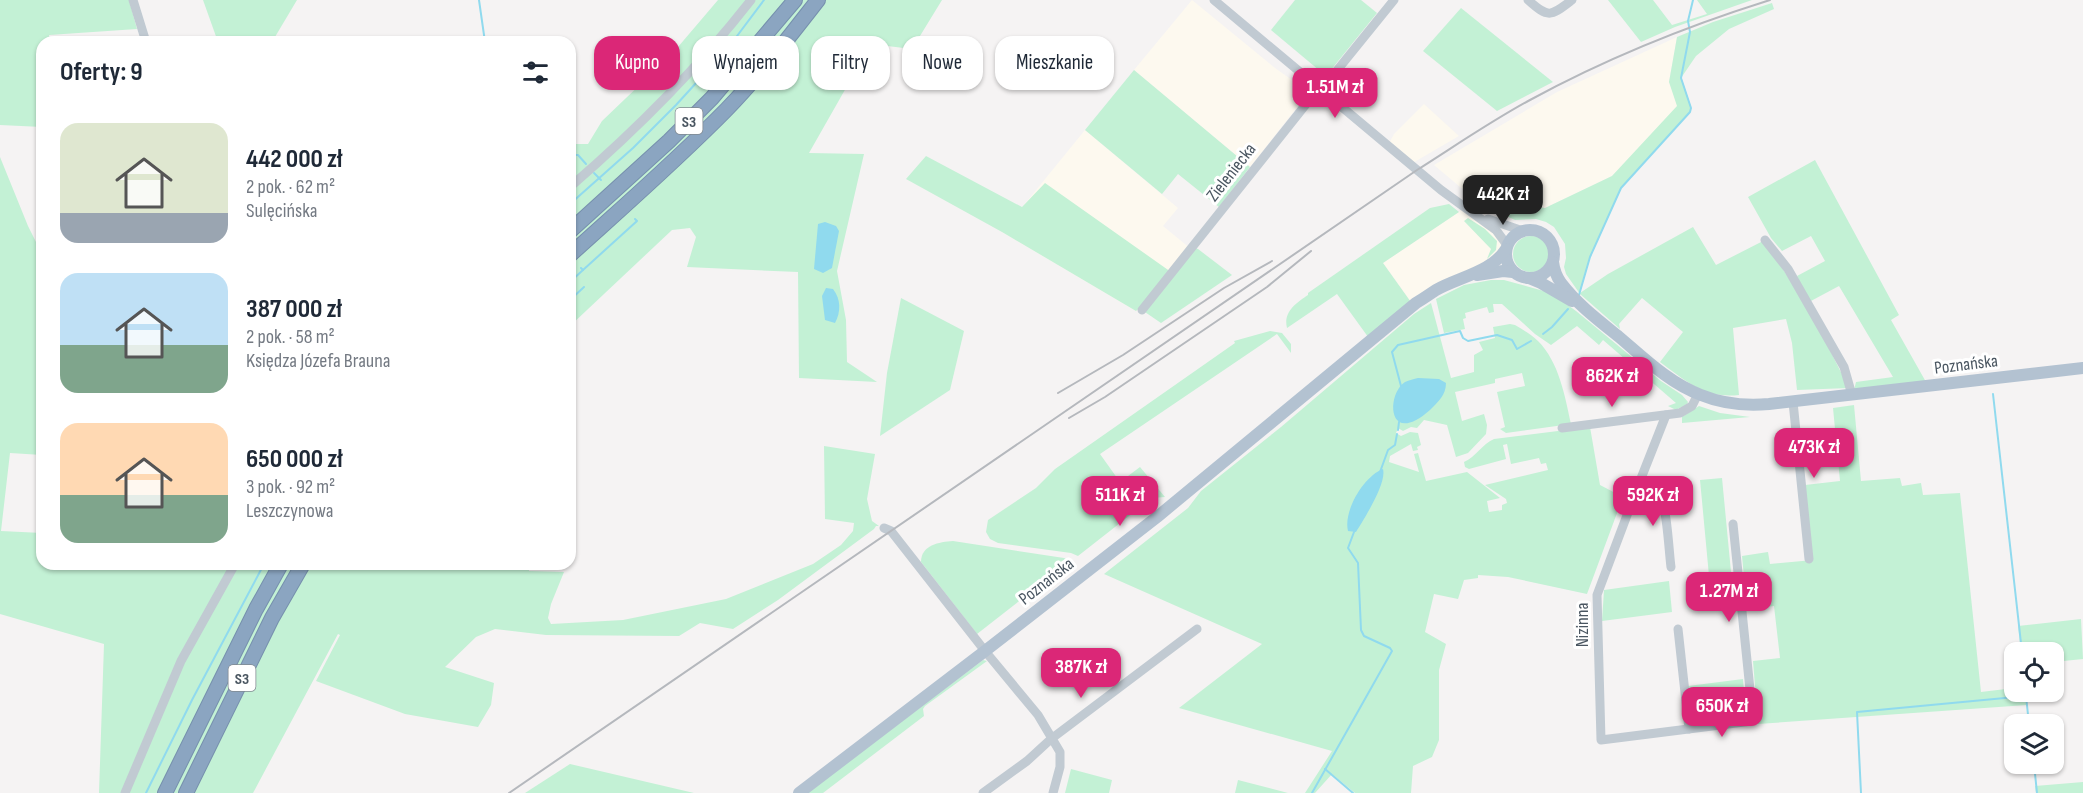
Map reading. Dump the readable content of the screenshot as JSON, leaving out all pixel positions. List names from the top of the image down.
{
  "streets": {
    "highway": ["S3"],
    "main road": ["Poznańska"],
    "street": ["Zieleniecka", "Nizinna"]
  },
  "page": {
    "chip": [
      "Kupno",
      "Wynajem",
      "Filtry",
      "Nowe",
      "Mieszkanie"
    ],
    "heading": "Oferty: 9",
    "price": [
      "1.51M zł",
      "442K zł",
      "862K zł",
      "473K zł",
      "511K zł",
      "592K zł",
      "1.27M zł",
      "387K zł",
      "650K zł"
    ],
    "list": [
      {
        "name": "442 000 zł",
        "note": "2 pok. · 62 m² · Sulęcińska"
      },
      {
        "name": "387 000 zł",
        "note": "2 pok. · 58 m² · Księdza Józefa Brauna"
      },
      {
        "name": "650 000 zł",
        "note": "3 pok. · 92 m² · Leszczynowa"
      }
    ]
  }
}
